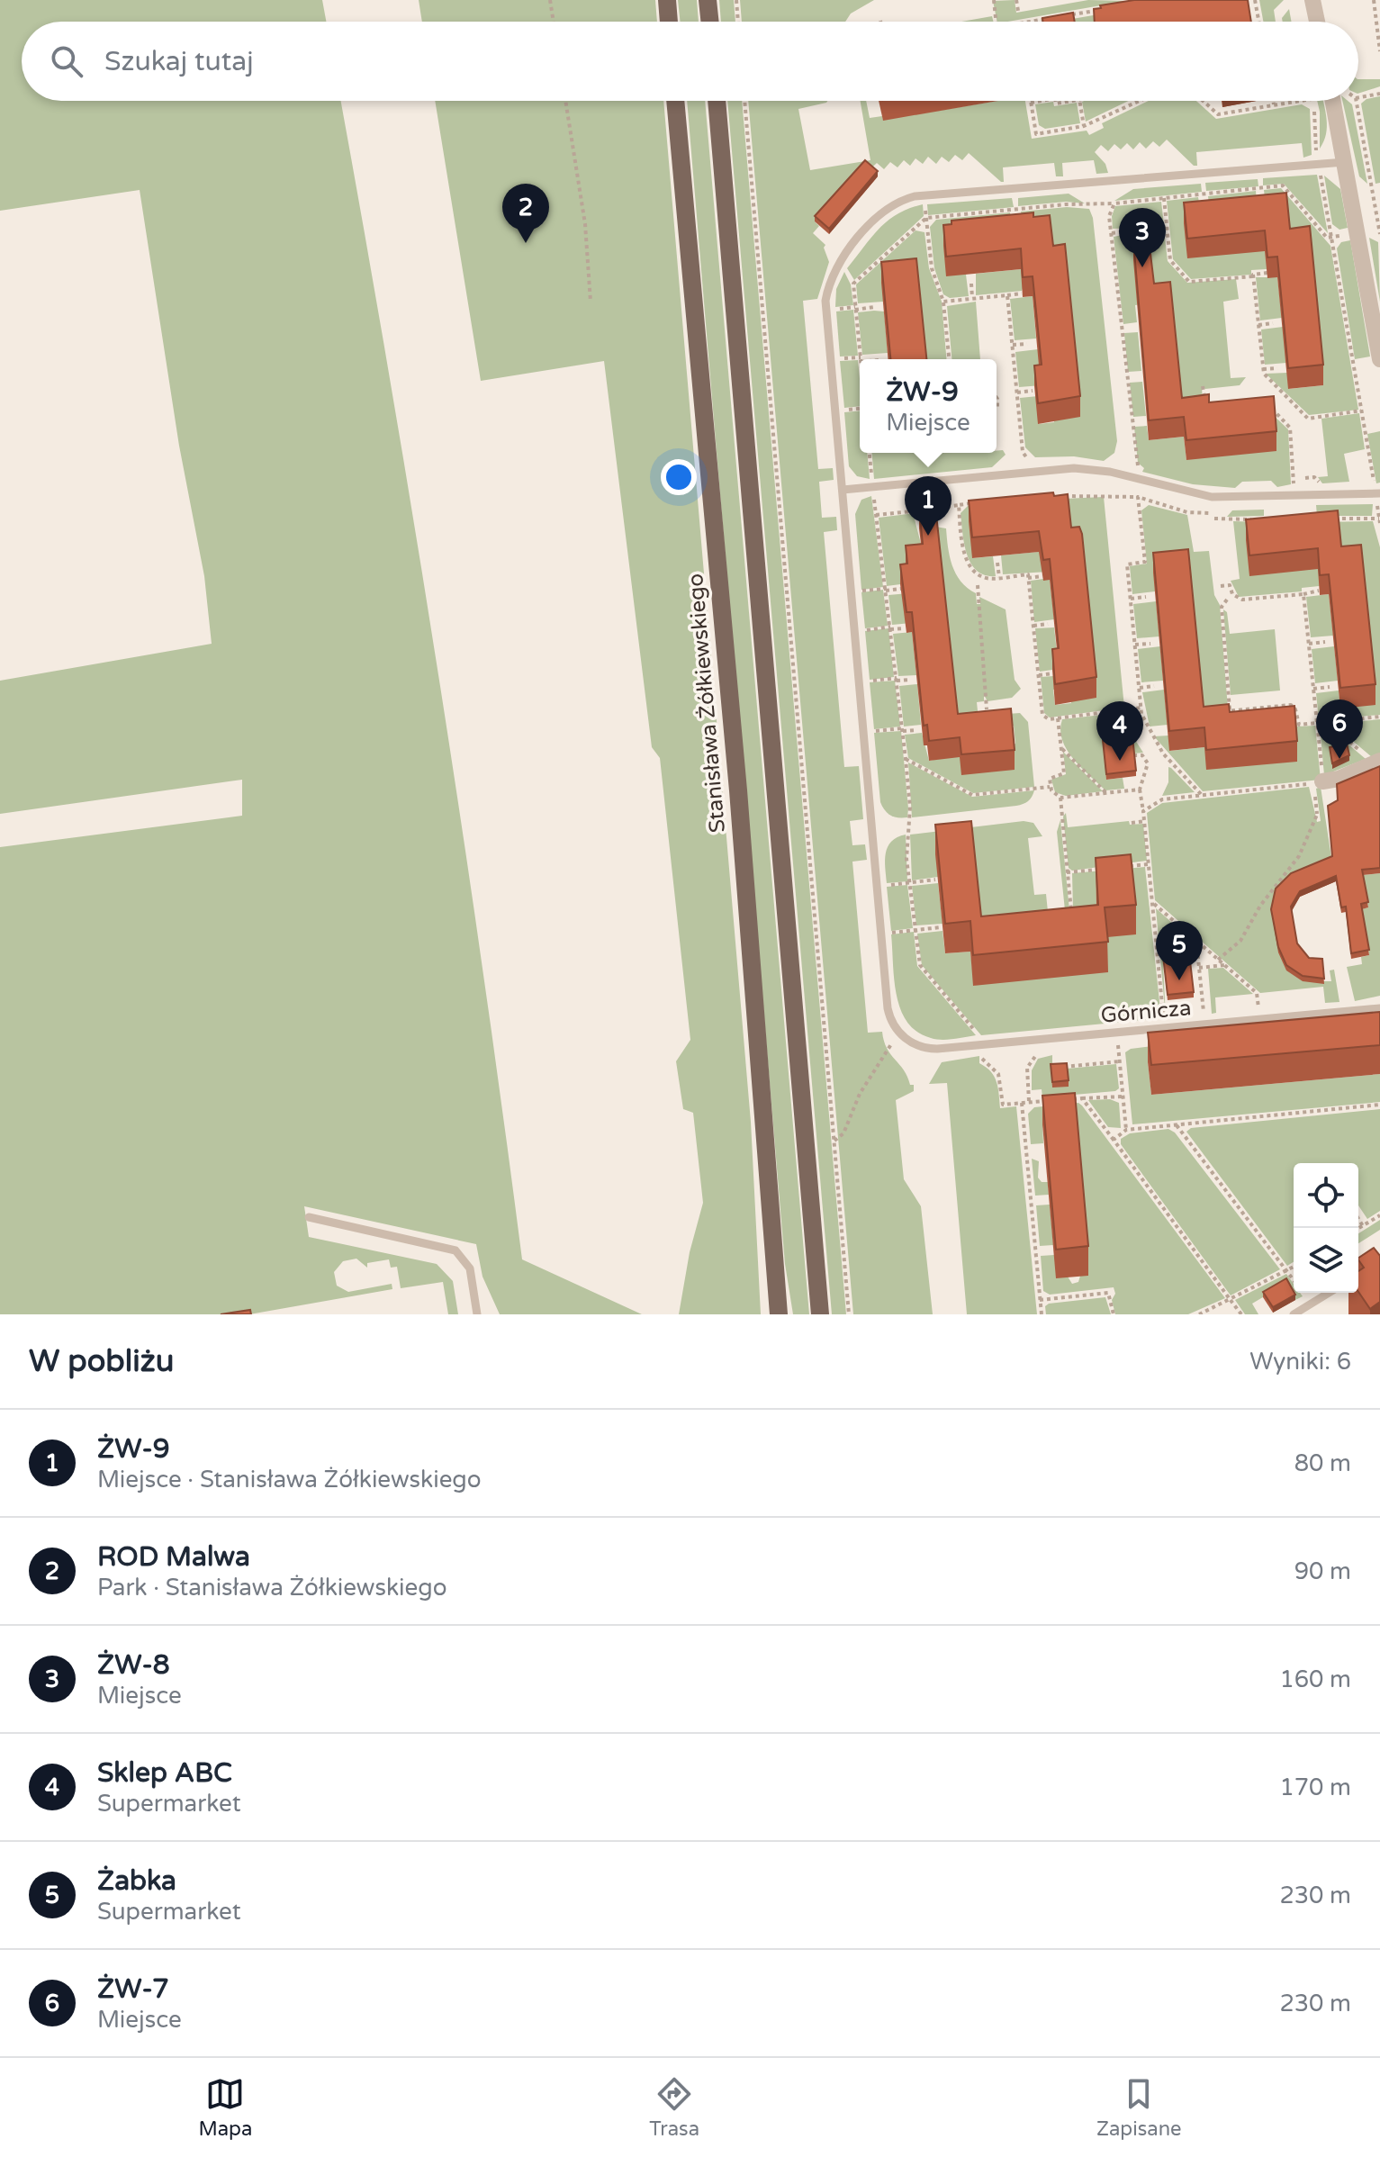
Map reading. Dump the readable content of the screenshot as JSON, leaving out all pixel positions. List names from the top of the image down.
{
  "streets": {
    "main road": ["Stanisława Żółkiewskiego"],
    "lane": ["Górnicza"]
  },
  "page": {
    "search": "Szukaj tutaj",
    "pins": [
      "2",
      "3",
      "1",
      "6",
      "4",
      "5"
    ],
    "popup": ["ŻW-9", "Miejsce"],
    "heading": ["W pobliżu", "Wyniki: 6"],
    "list": [
      {
        "mark": "1",
        "name": "ŻW-9",
        "note": "Miejsce · Stanisława Żółkiewskiego",
        "value": "80 m"
      },
      {
        "mark": "2",
        "name": "ROD Malwa",
        "note": "Park · Stanisława Żółkiewskiego",
        "value": "90 m"
      },
      {
        "mark": "3",
        "name": "ŻW-8",
        "note": "Miejsce",
        "value": "160 m"
      },
      {
        "mark": "4",
        "name": "Sklep ABC",
        "note": "Supermarket",
        "value": "170 m"
      },
      {
        "mark": "5",
        "name": "Żabka",
        "note": "Supermarket",
        "value": "230 m"
      },
      {
        "mark": "6",
        "name": "ŻW-7",
        "note": "Miejsce",
        "value": "230 m"
      }
    ],
    "nav": ["Mapa", "Trasa", "Zapisane"]
  }
}
